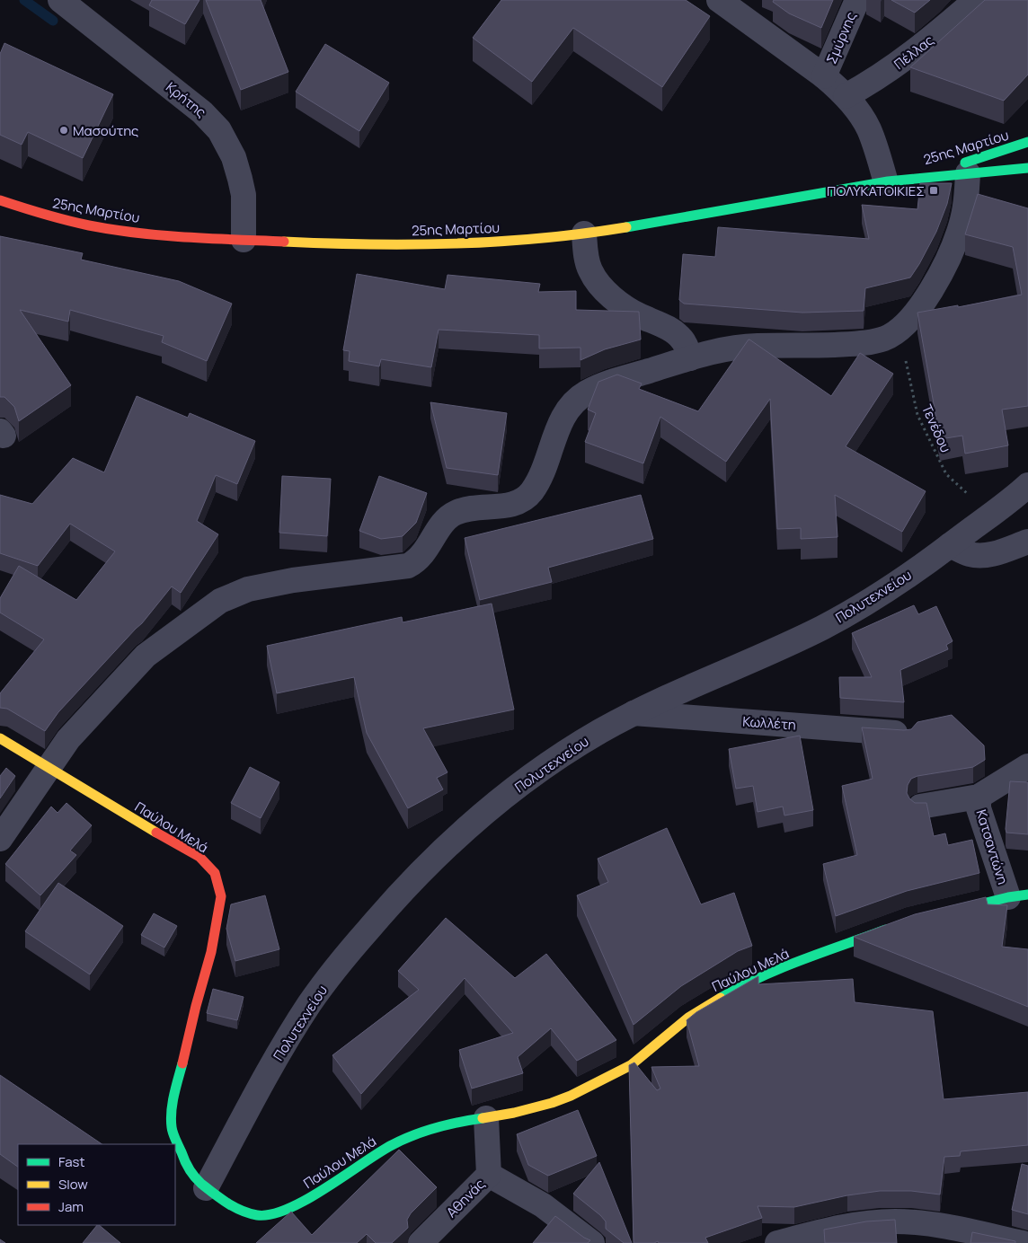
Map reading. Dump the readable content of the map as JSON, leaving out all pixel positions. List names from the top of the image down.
{
  "streets": {
    "street": [
      "Σμύρνης",
      "Πέλλας",
      "Κρήτης",
      "25ης Μαρτίου",
      "Πολυτεχνείου",
      "Κωλλέτη",
      "Παύλου Μελά",
      "Κατσαντώνη",
      "Αθηνάς"
    ],
    "path": ["Τενέδου"]
  },
  "crossings": [
    ["Κρήτης", "25ης Μαρτίου"],
    ["Τενέδου", "Πολυτεχνείου"],
    ["Πολυτεχνείου", "Κωλλέτη"],
    ["Πολυτεχνείου", "Παύλου Μελά"],
    ["Παύλου Μελά", "Αθηνάς"]
  ],
  "places": {
    "other": ["Μασούτης"],
    "transit": ["ΠΟΛΥΚΑΤΟΙΚΙΕΣ"]
  },
  "legend": ["Fast", "Slow", "Jam"]
}
